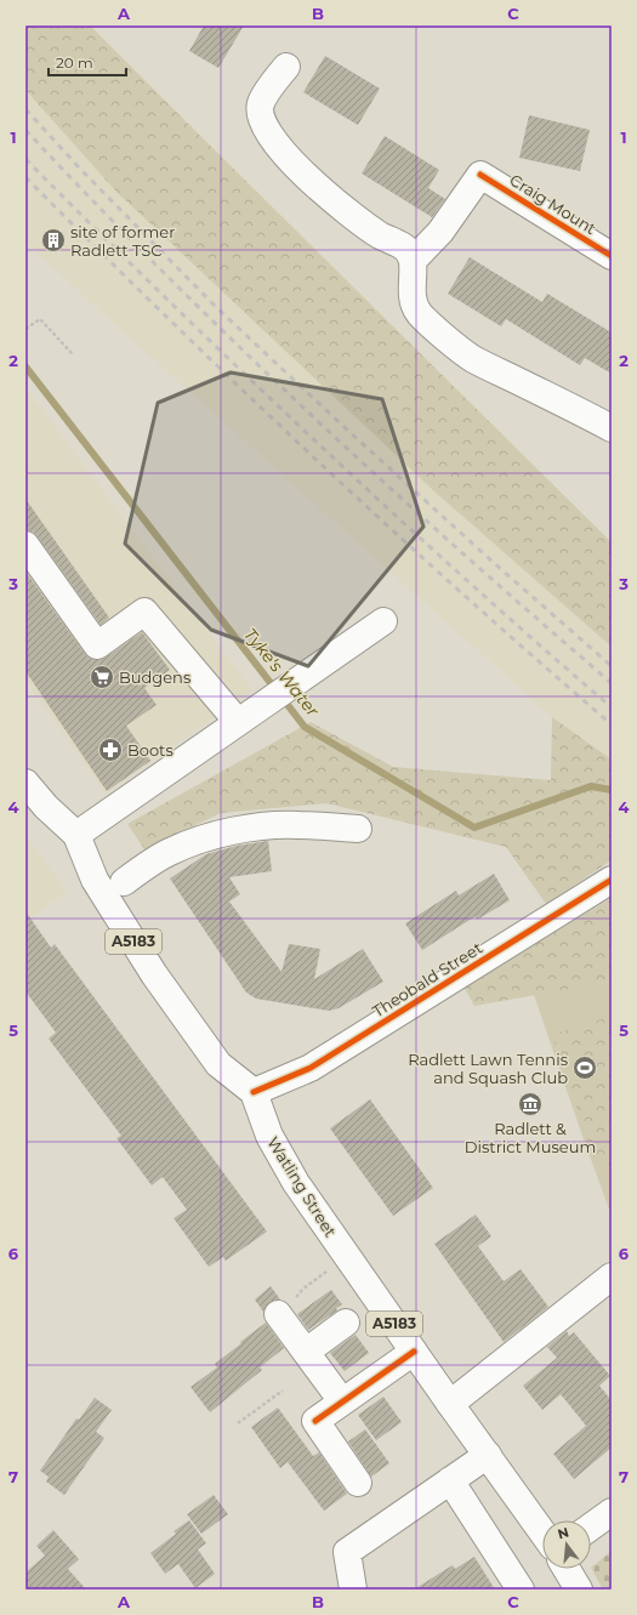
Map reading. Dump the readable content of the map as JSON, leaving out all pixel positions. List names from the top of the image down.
{
  "streets": {
    "main road": [
      "Craig Mount",
      "A5183",
      "Theobald Street",
      "Watling Street"
    ]
  },
  "crossings": [
    ["Theobald Street", "Watling Street"]
  ],
  "water": ["Tyke's Water"],
  "places": {
    "building": ["site of former Radlett TSC"],
    "supermarket": ["Budgens"],
    "pharmacy": ["Boots"],
    "sports": ["Radlett Lawn Tennis and Squash Club"],
    "museum": ["Radlett & District Museum"]
  },
  "scale_bar": "20 m",
  "north": "top",
  "grid": {
    "columns": ["A", "B", "C"],
    "rows": [
      "1",
      "2",
      "3",
      "4",
      "5",
      "6",
      "7"
    ]
  }
}
